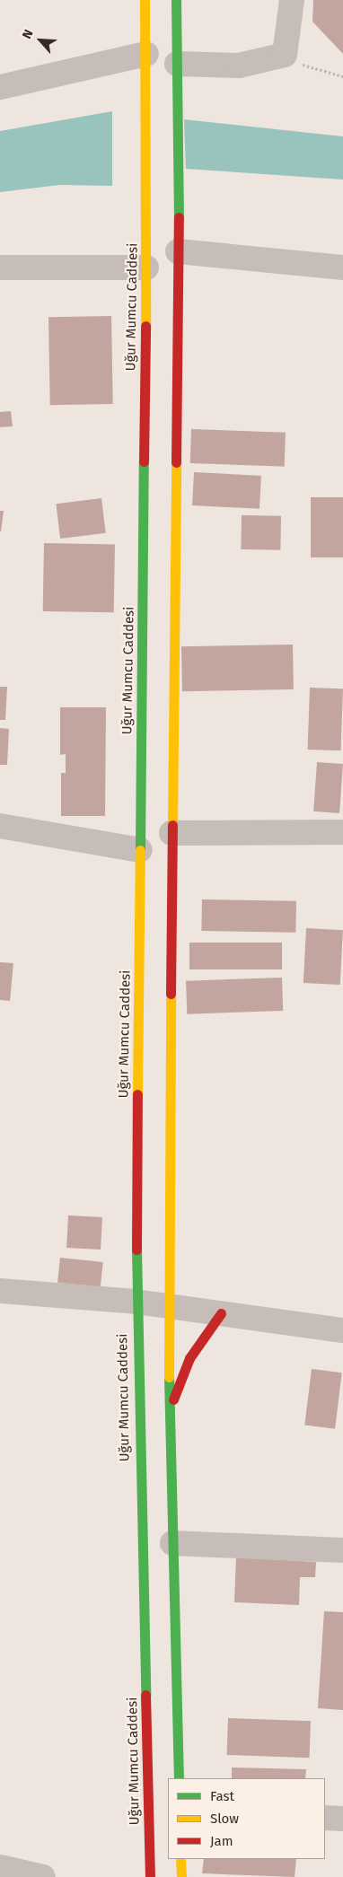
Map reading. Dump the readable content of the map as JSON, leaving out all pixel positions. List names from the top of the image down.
{
  "streets": {
    "street": ["Uğur Mumcu Caddesi"]
  },
  "legend": ["Fast", "Slow", "Jam"],
  "north": "top left"
}
